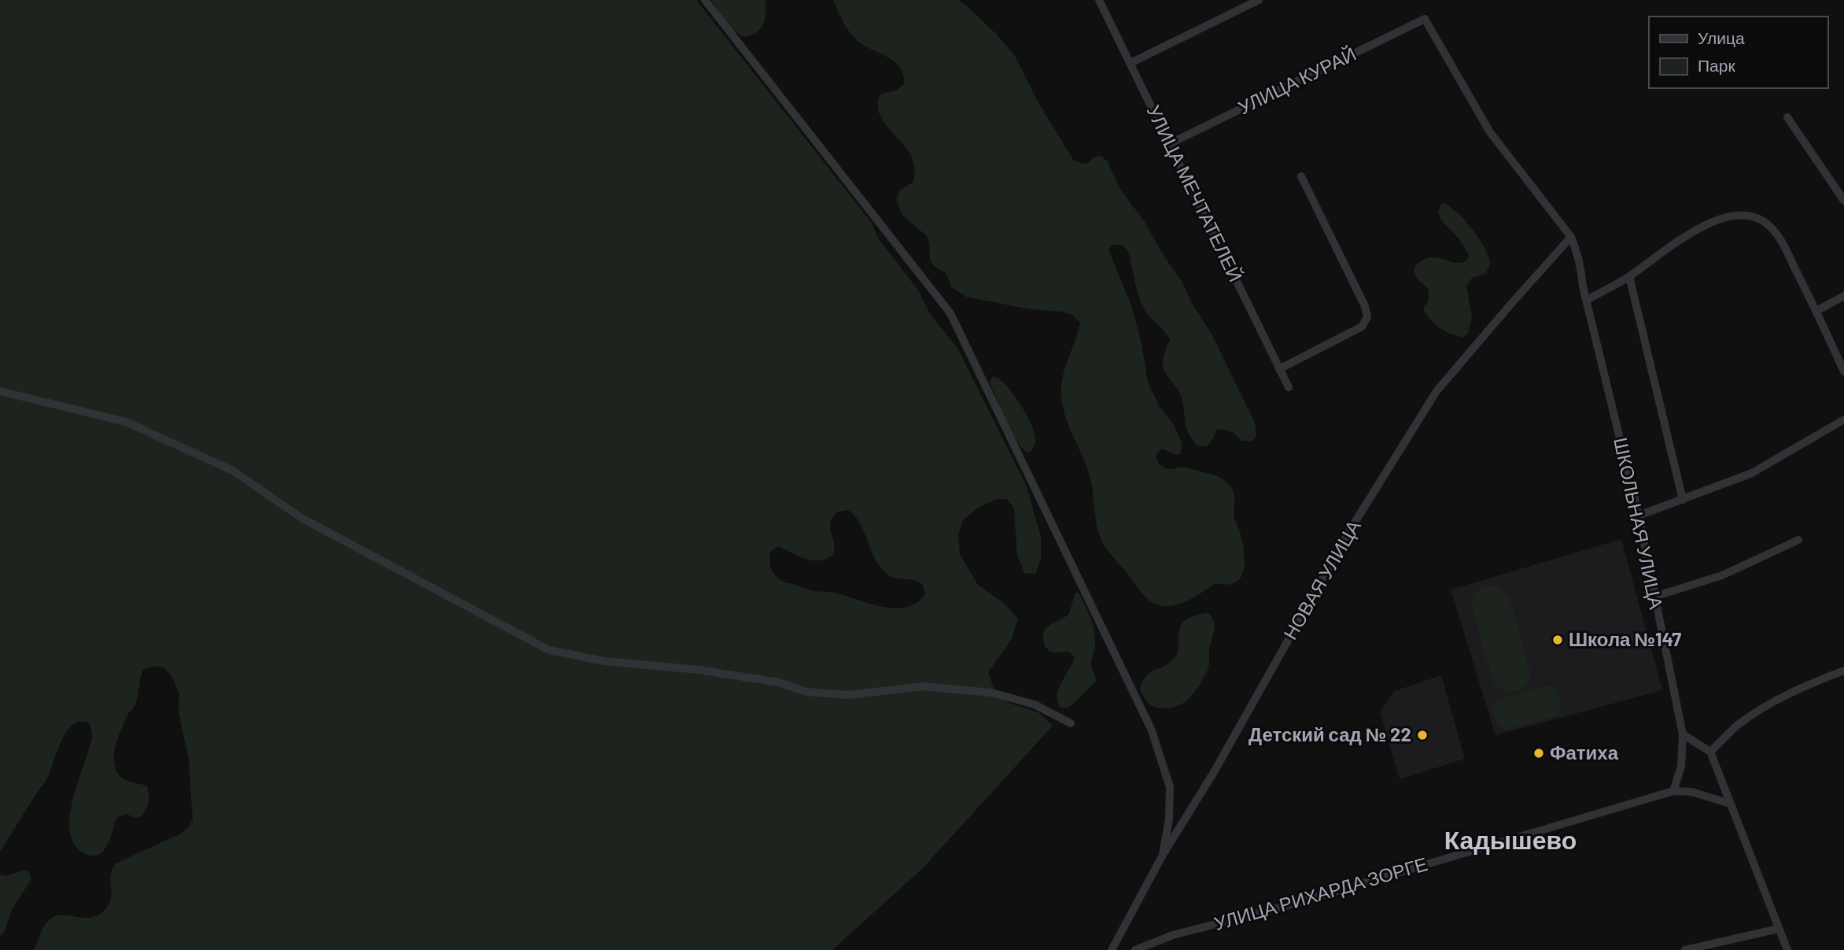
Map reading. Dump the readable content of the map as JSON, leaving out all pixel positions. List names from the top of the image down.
{
  "streets": {
    "street": [
      "УЛИЦА КУРАЙ",
      "УЛИЦА МЕЧТАТЕЛЕЙ",
      "ШКОЛЬНАЯ УЛИЦА",
      "НОВАЯ УЛИЦА",
      "УЛИЦА РИХАРДА ЗОРГЕ"
    ]
  },
  "crossings": [
    ["УЛИЦА КУРАЙ", "УЛИЦА МЕЧТАТЕЛЕЙ"],
    ["УЛИЦА КУРАЙ", "ШКОЛЬНАЯ УЛИЦА"],
    ["ШКОЛЬНАЯ УЛИЦА", "НОВАЯ УЛИЦА"],
    ["ШКОЛЬНАЯ УЛИЦА", "УЛИЦА РИХАРДА ЗОРГЕ"]
  ],
  "districts": ["Кадышево"],
  "places": ["Школа №147", "Детский сад № 22", "Фатиха"],
  "legend": ["Улица", "Парк"]
}
